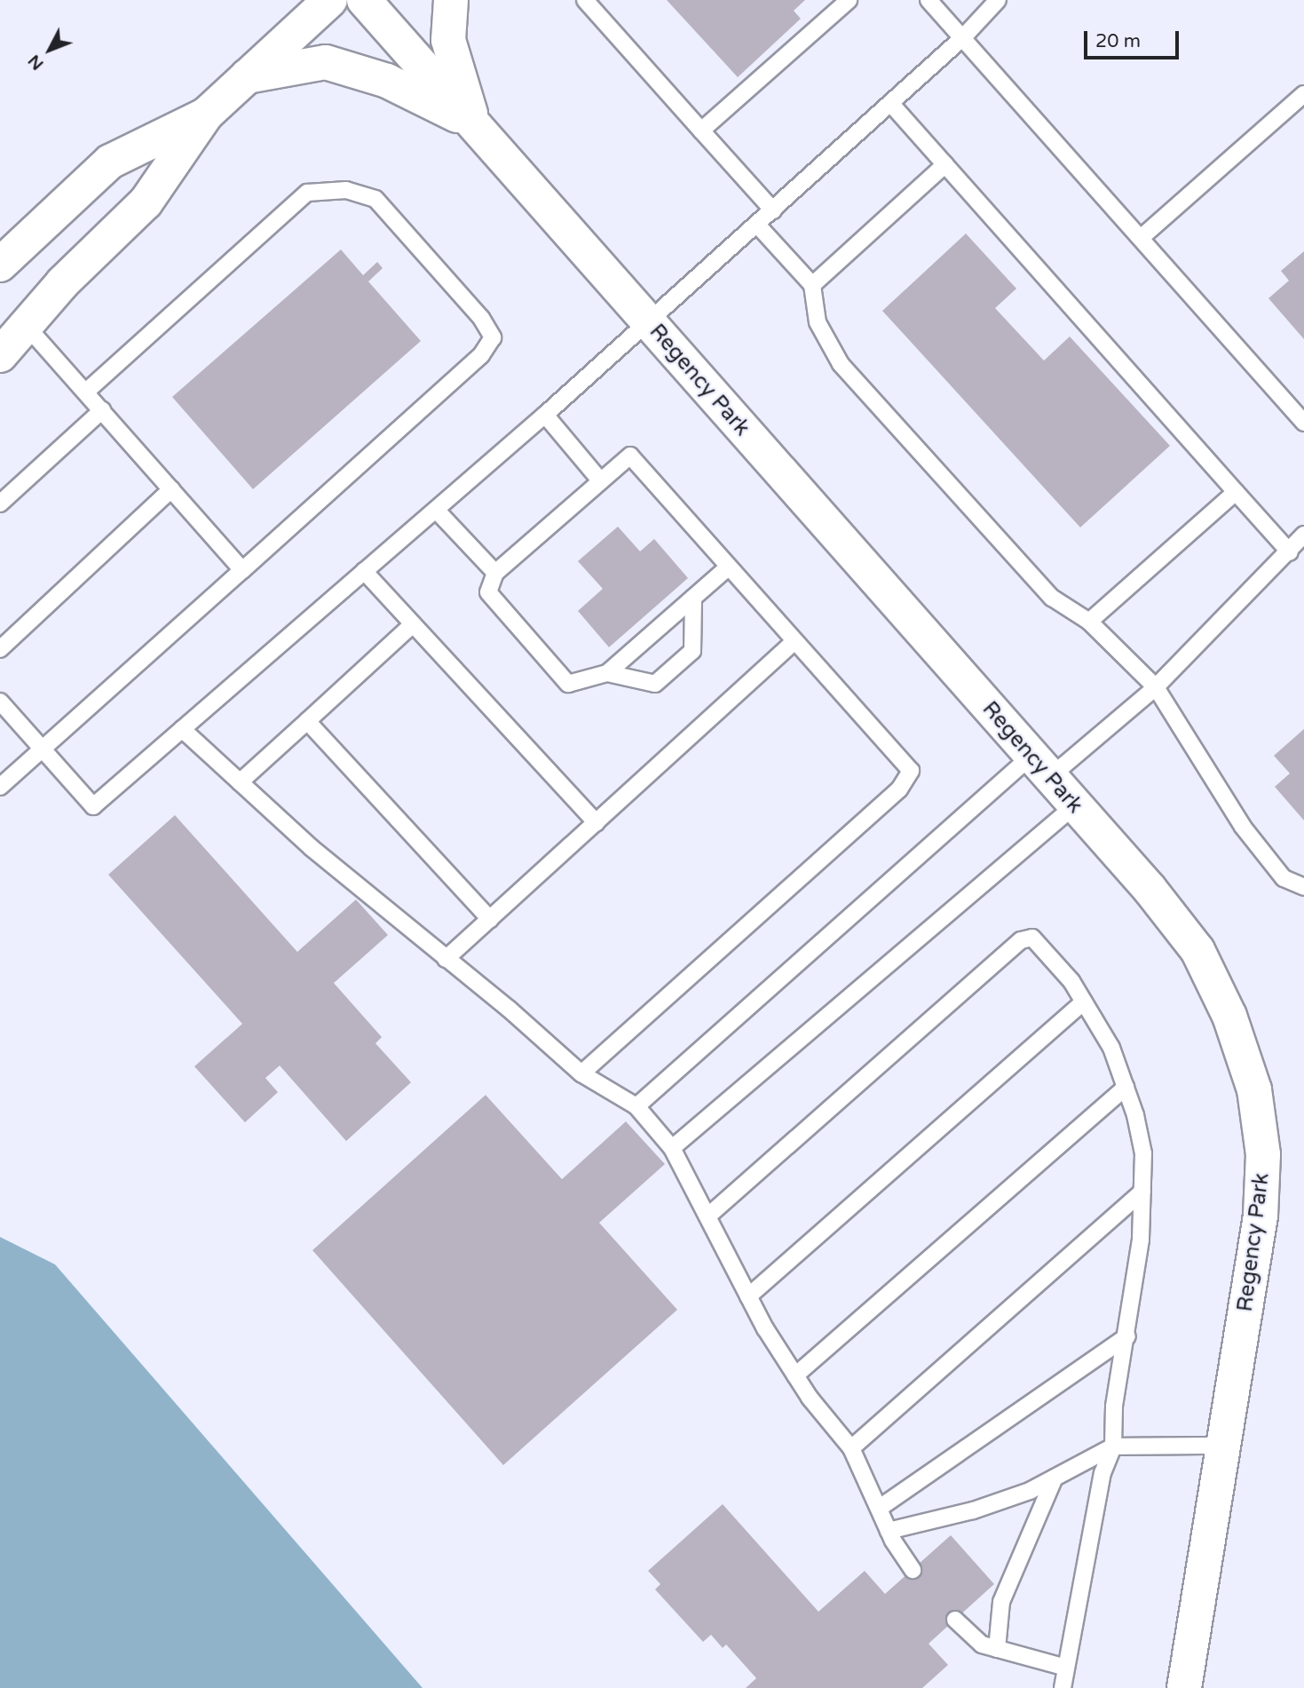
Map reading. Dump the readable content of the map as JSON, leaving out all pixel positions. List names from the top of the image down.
{
  "streets": {
    "street": ["Regency Park"]
  },
  "scale_bar": "20 m",
  "north": "bottom left"
}
